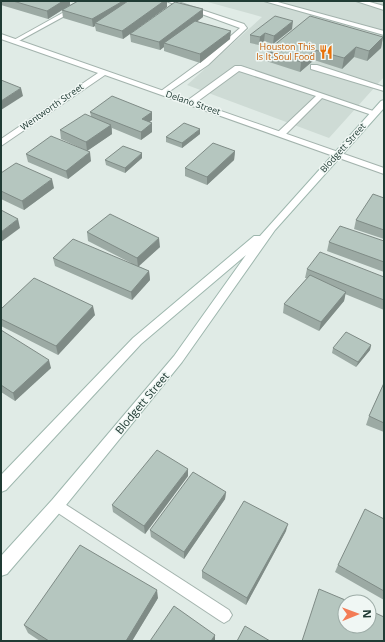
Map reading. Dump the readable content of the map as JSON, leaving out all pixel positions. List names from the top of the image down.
{
  "streets": {
    "main road": ["Delano Street", "Wentworth Street", "Blodgett Street"]
  },
  "crossings": [
    ["Delano Street", "Wentworth Street"],
    ["Delano Street", "Blodgett Street"]
  ],
  "places": {
    "restaurant": ["Houston This Is It Soul Food"]
  },
  "north": "right"
}
